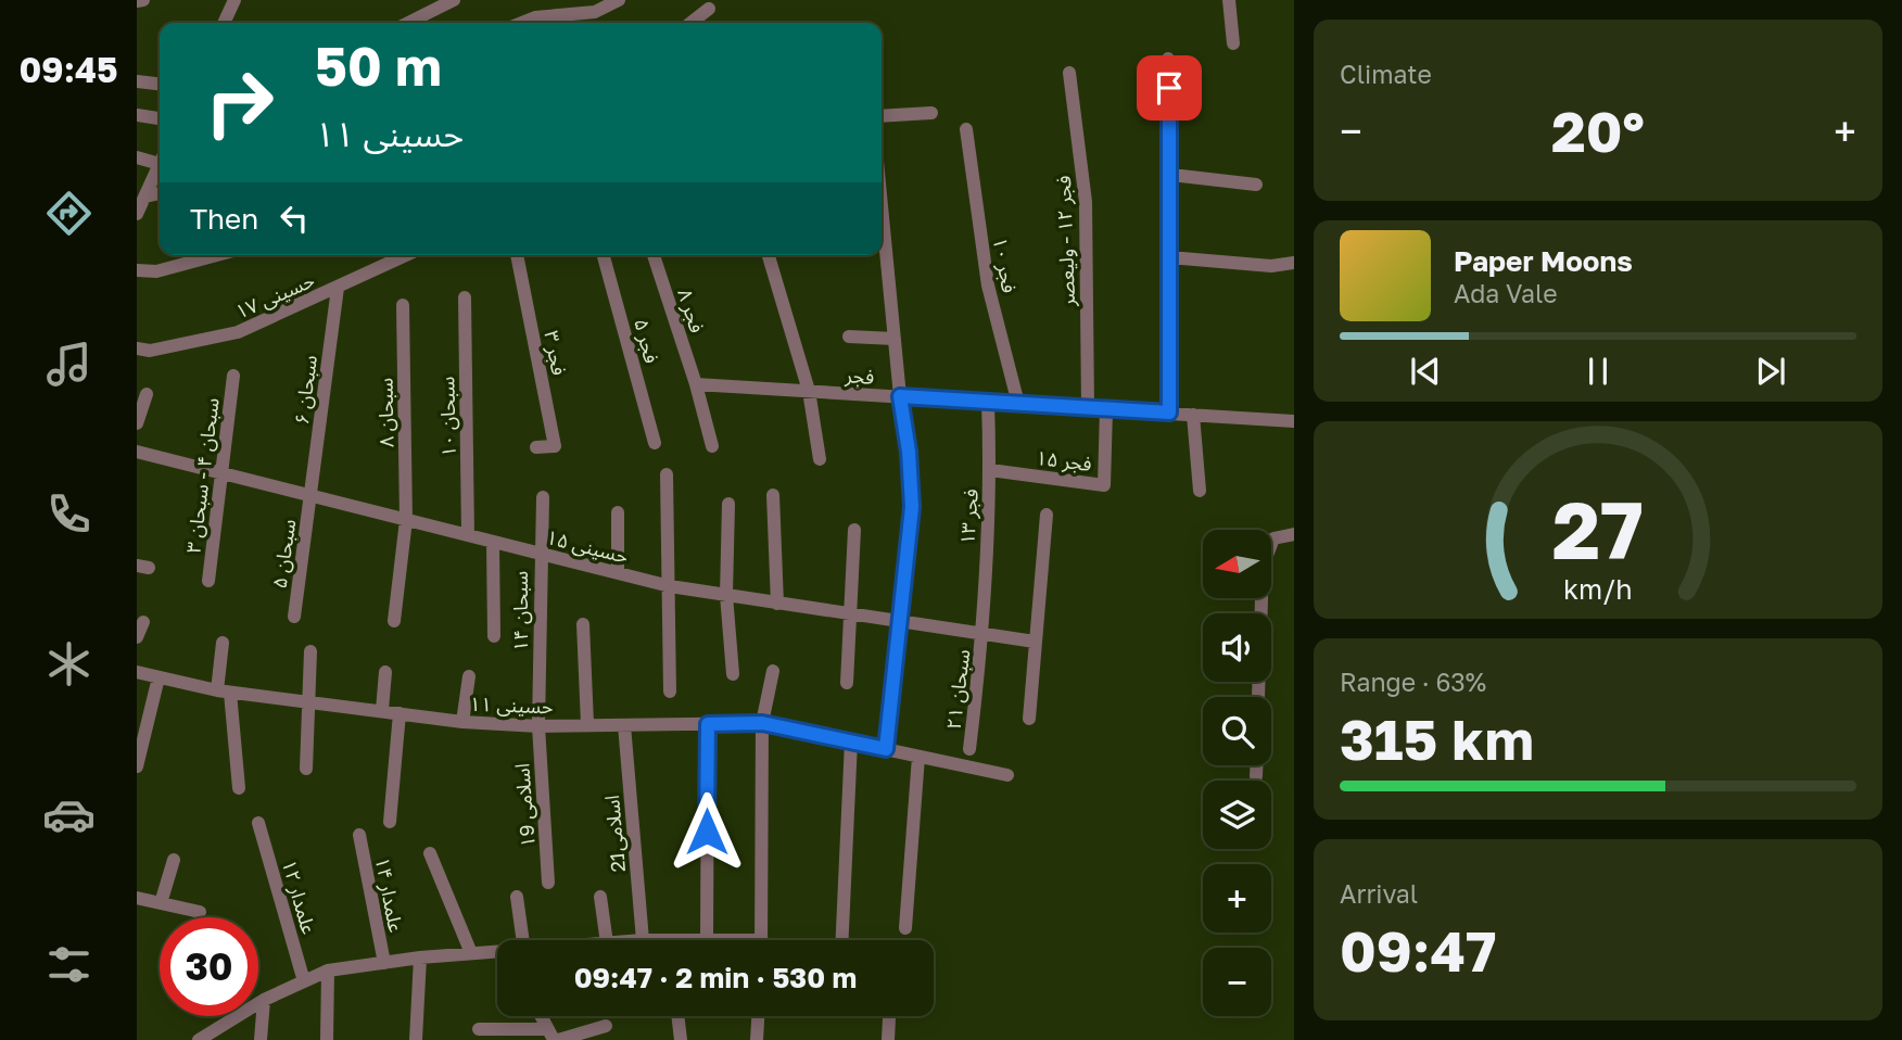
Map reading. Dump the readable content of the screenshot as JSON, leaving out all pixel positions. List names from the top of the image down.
{
  "streets": {
    "street": [
      "فجر ۱۲ - ولیعصر",
      "فجر ۱۰",
      "حسینی ۱۷",
      "فجر ۸",
      "فجر ۵",
      "فجر ۳",
      "فجر",
      "سبحان ۶",
      "سبحان ۸",
      "سبحان ۱۰",
      "فجر ۱۵",
      "سبحان ۴ - سبحان ۳",
      "فجر ۱۳",
      "حسینی ۱۵",
      "سبحان ۵",
      "سبحان ۱۴",
      "سبحان ۲۱",
      "حسینی ۱۱",
      "اسلامی ۱9",
      "اسلامی21",
      "علمدار ۱۴",
      "علمدار ۱۲"
    ]
  },
  "crossings": [
    ["فجر ۱۲ - ولیعصر", "فجر"],
    ["فجر ۱۰", "فجر"],
    ["حسینی ۱۷", "سبحان ۶"],
    ["فجر ۸", "فجر"],
    ["فجر", "فجر ۱۵"],
    ["فجر", "فجر ۱۳"],
    ["سبحان ۶", "حسینی ۱۵"],
    ["سبحان ۶", "سبحان ۵"],
    ["سبحان ۸", "حسینی ۱۵"],
    ["سبحان ۱۰", "حسینی ۱۵"],
    ["فجر ۱۵", "فجر ۱۳"],
    ["سبحان ۴ - سبحان ۳", "حسینی ۱۵"],
    ["فجر ۱۳", "حسینی ۱۵"],
    ["فجر ۱۳", "سبحان ۲۱"],
    ["حسینی ۱۵", "سبحان ۵"],
    ["حسینی ۱۵", "سبحان ۱۴"],
    ["حسینی ۱۵", "سبحان ۲۱"],
    ["سبحان ۱۴", "حسینی ۱۱"],
    ["سبحان ۱۴", "اسلامی ۱9"],
    ["حسینی ۱۱", "اسلامی ۱9"],
    ["حسینی ۱۱", "اسلامی21"]
  ],
  "north": "left",
  "page": {
    "tabs": "09:45",
    "tile": [
      "Climate",
      ["Range · 63%", "315 km"],
      ["Arrival", "09:47"]
    ],
    "turn": ["50 m", "حسینی ۱۱"],
    "heat": ["−", "20°", "+"],
    "then": "Then",
    "song": ["Paper Moons", "Ada Vale"],
    "map_buttons": ["+", "−"],
    "limit": "30",
    "trip": "09:47 · 2 min · 530 m",
    "gauge": ["27", "km/h"]
  }
}
